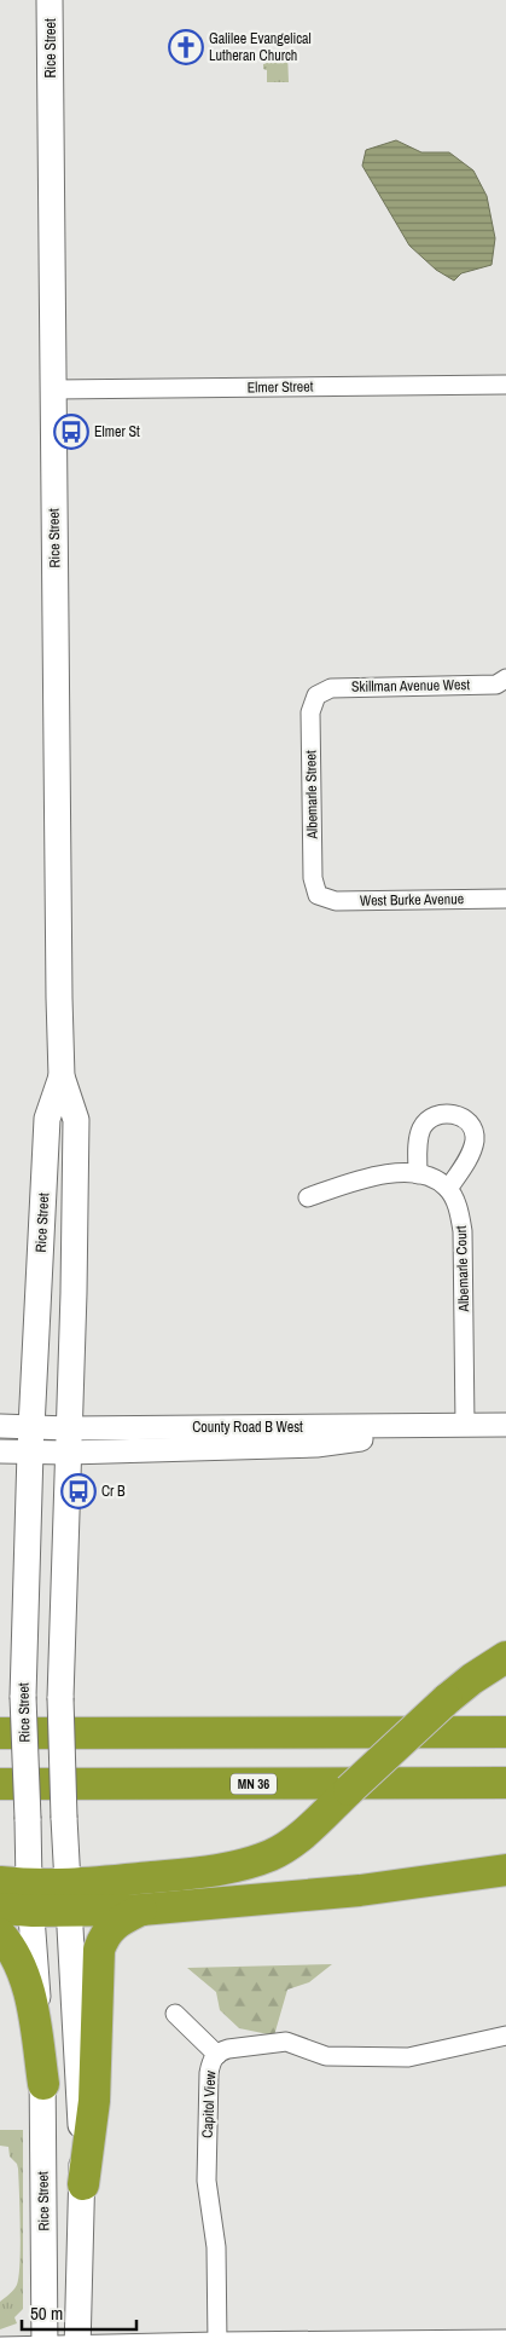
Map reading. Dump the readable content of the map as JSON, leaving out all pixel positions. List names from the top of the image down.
{
  "streets": {
    "highway": ["MN 36"],
    "main road": ["Rice Street"],
    "street": [
      "Elmer Street",
      "Skillman Avenue West",
      "Albemarle Street",
      "West Burke Avenue",
      "Albemarle Court",
      "County Road B West",
      "Capitol View"
    ]
  },
  "crossings": [
    ["Rice Street", "Elmer Street"],
    ["Rice Street", "County Road B West"],
    ["Skillman Avenue West", "Albemarle Street"],
    ["Albemarle Street", "West Burke Avenue"],
    ["Albemarle Court", "County Road B West"]
  ],
  "places": {
    "church": ["Galilee Evangelical Lutheran Church"],
    "bus stop": ["Elmer St", "Cr B"]
  },
  "scale_bar": "50 m"
}
